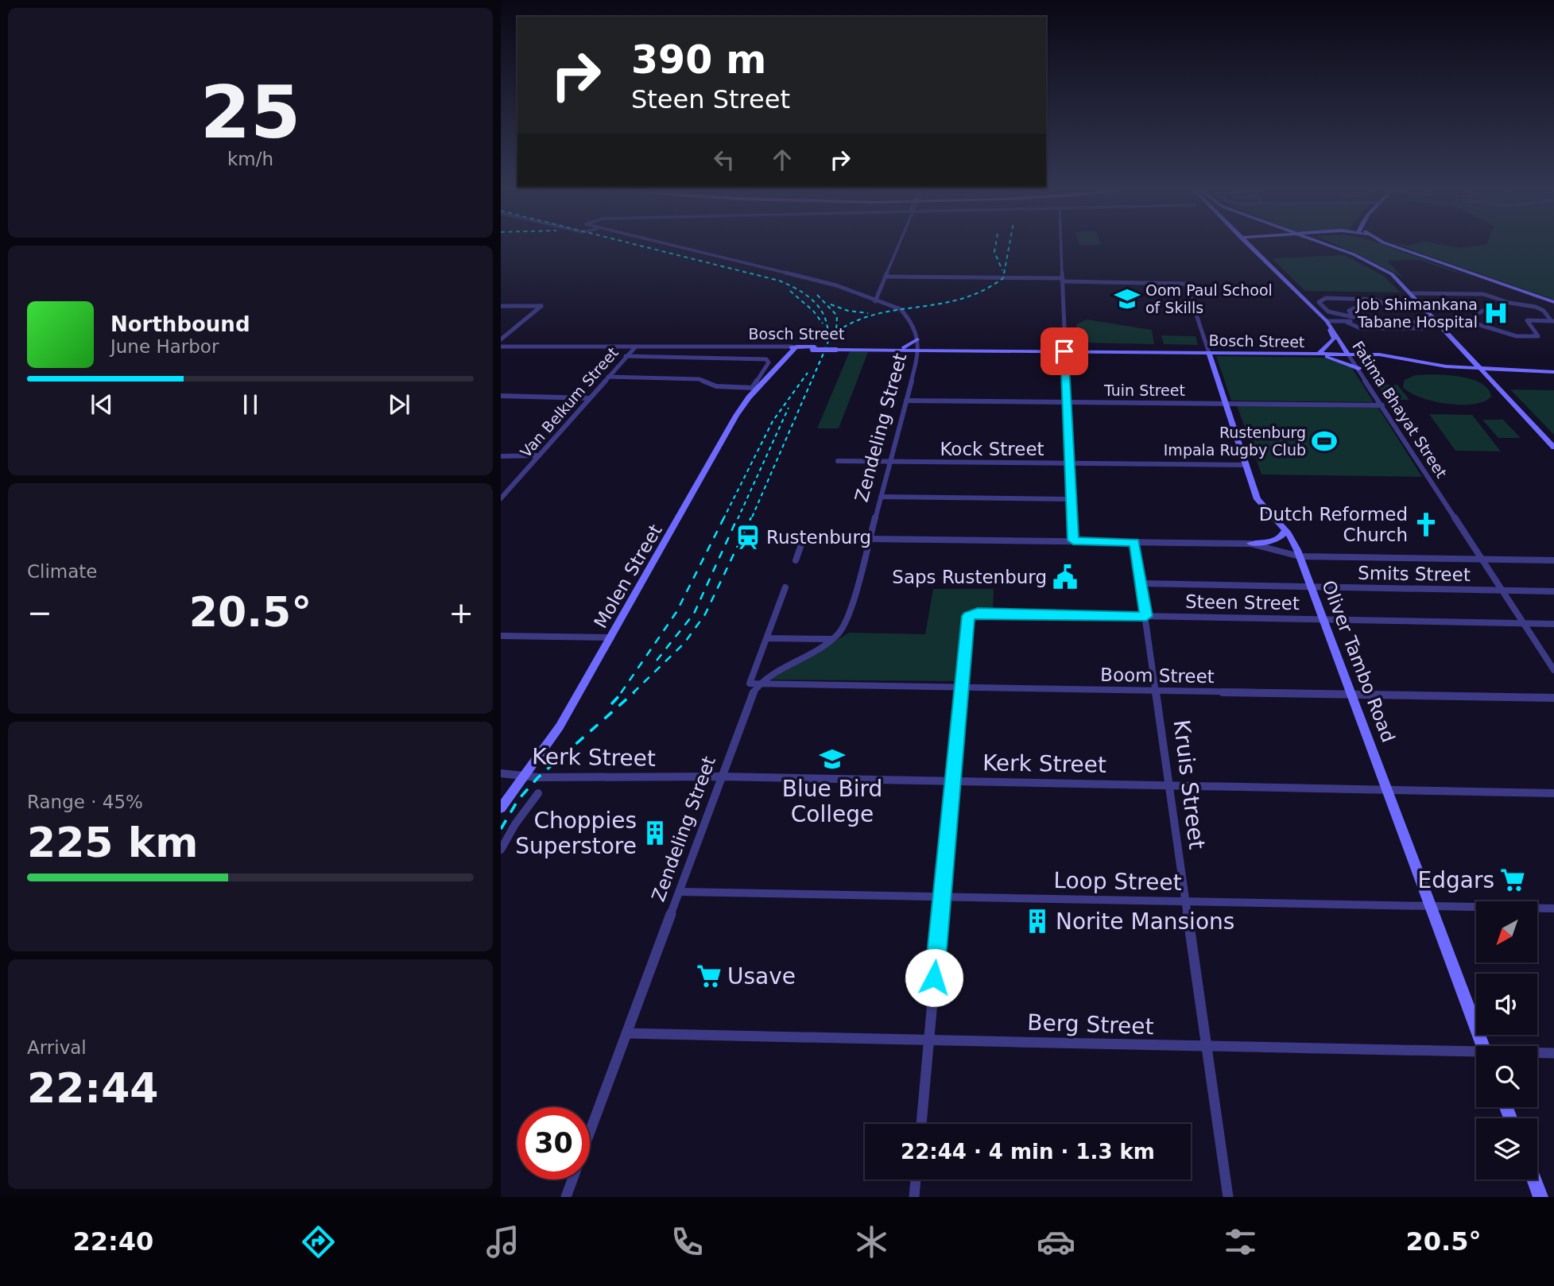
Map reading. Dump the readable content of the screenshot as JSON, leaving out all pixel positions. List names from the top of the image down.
{
  "streets": {
    "main road": [
      "Bosch Street",
      "Fatima Bhayat Street",
      "Molen Street",
      "Oliver Tambo Road"
    ],
    "street": [
      "Tuin Street",
      "Van Belkum Street",
      "Zendeling Street",
      "Kock Street",
      "Smits Street",
      "Steen Street",
      "Boom Street",
      "Kerk Street",
      "Kruis Street",
      "Loop Street",
      "Berg Street"
    ]
  },
  "crossings": [
    ["Bosch Street", "Van Belkum Street"],
    ["Bosch Street", "Fatima Bhayat Street"],
    ["Bosch Street", "Zendeling Street"],
    ["Bosch Street", "Molen Street"],
    ["Bosch Street", "Oliver Tambo Road"],
    ["Tuin Street", "Fatima Bhayat Street"],
    ["Tuin Street", "Zendeling Street"],
    ["Tuin Street", "Oliver Tambo Road"],
    ["Fatima Bhayat Street", "Smits Street"],
    ["Fatima Bhayat Street", "Steen Street"],
    ["Zendeling Street", "Kock Street"],
    ["Zendeling Street", "Boom Street"],
    ["Zendeling Street", "Kerk Street"],
    ["Zendeling Street", "Loop Street"],
    ["Zendeling Street", "Berg Street"],
    ["Kock Street", "Oliver Tambo Road"],
    ["Smits Street", "Oliver Tambo Road"],
    ["Smits Street", "Kruis Street"],
    ["Molen Street", "Kerk Street"],
    ["Steen Street", "Oliver Tambo Road"],
    ["Steen Street", "Boom Street"],
    ["Steen Street", "Kruis Street"],
    ["Oliver Tambo Road", "Boom Street"],
    ["Oliver Tambo Road", "Kerk Street"],
    ["Oliver Tambo Road", "Loop Street"],
    ["Boom Street", "Kruis Street"],
    ["Kerk Street", "Kruis Street"],
    ["Kruis Street", "Loop Street"],
    ["Kruis Street", "Berg Street"]
  ],
  "places": {
    "school or university": ["Oom Paul School of Skills", "Blue Bird College"],
    "hospital": ["Job Shimankana Tabane Hospital"],
    "sports": ["Rustenburg Impala Rugby Club"],
    "church": ["Dutch Reformed Church"],
    "station": ["Rustenburg"],
    "public building": ["Saps Rustenburg"],
    "building": ["Choppies Superstore", "Norite Mansions"],
    "supermarket": ["Edgars", "Usave"]
  },
  "north": "bottom left",
  "page": {
    "tile": [
      ["25", "km/h"],
      "Climate",
      ["Range · 45%", "225 km"],
      ["Arrival", "22:44"]
    ],
    "turn": ["390 m", "Steen Street"],
    "song": ["Northbound", "June Harbor"],
    "heat": ["−", "20.5°", "+"],
    "limit": "30",
    "trip": "22:44 · 4 min · 1.3 km",
    "tabs": ["22:40", "20.5°"]
  }
}
